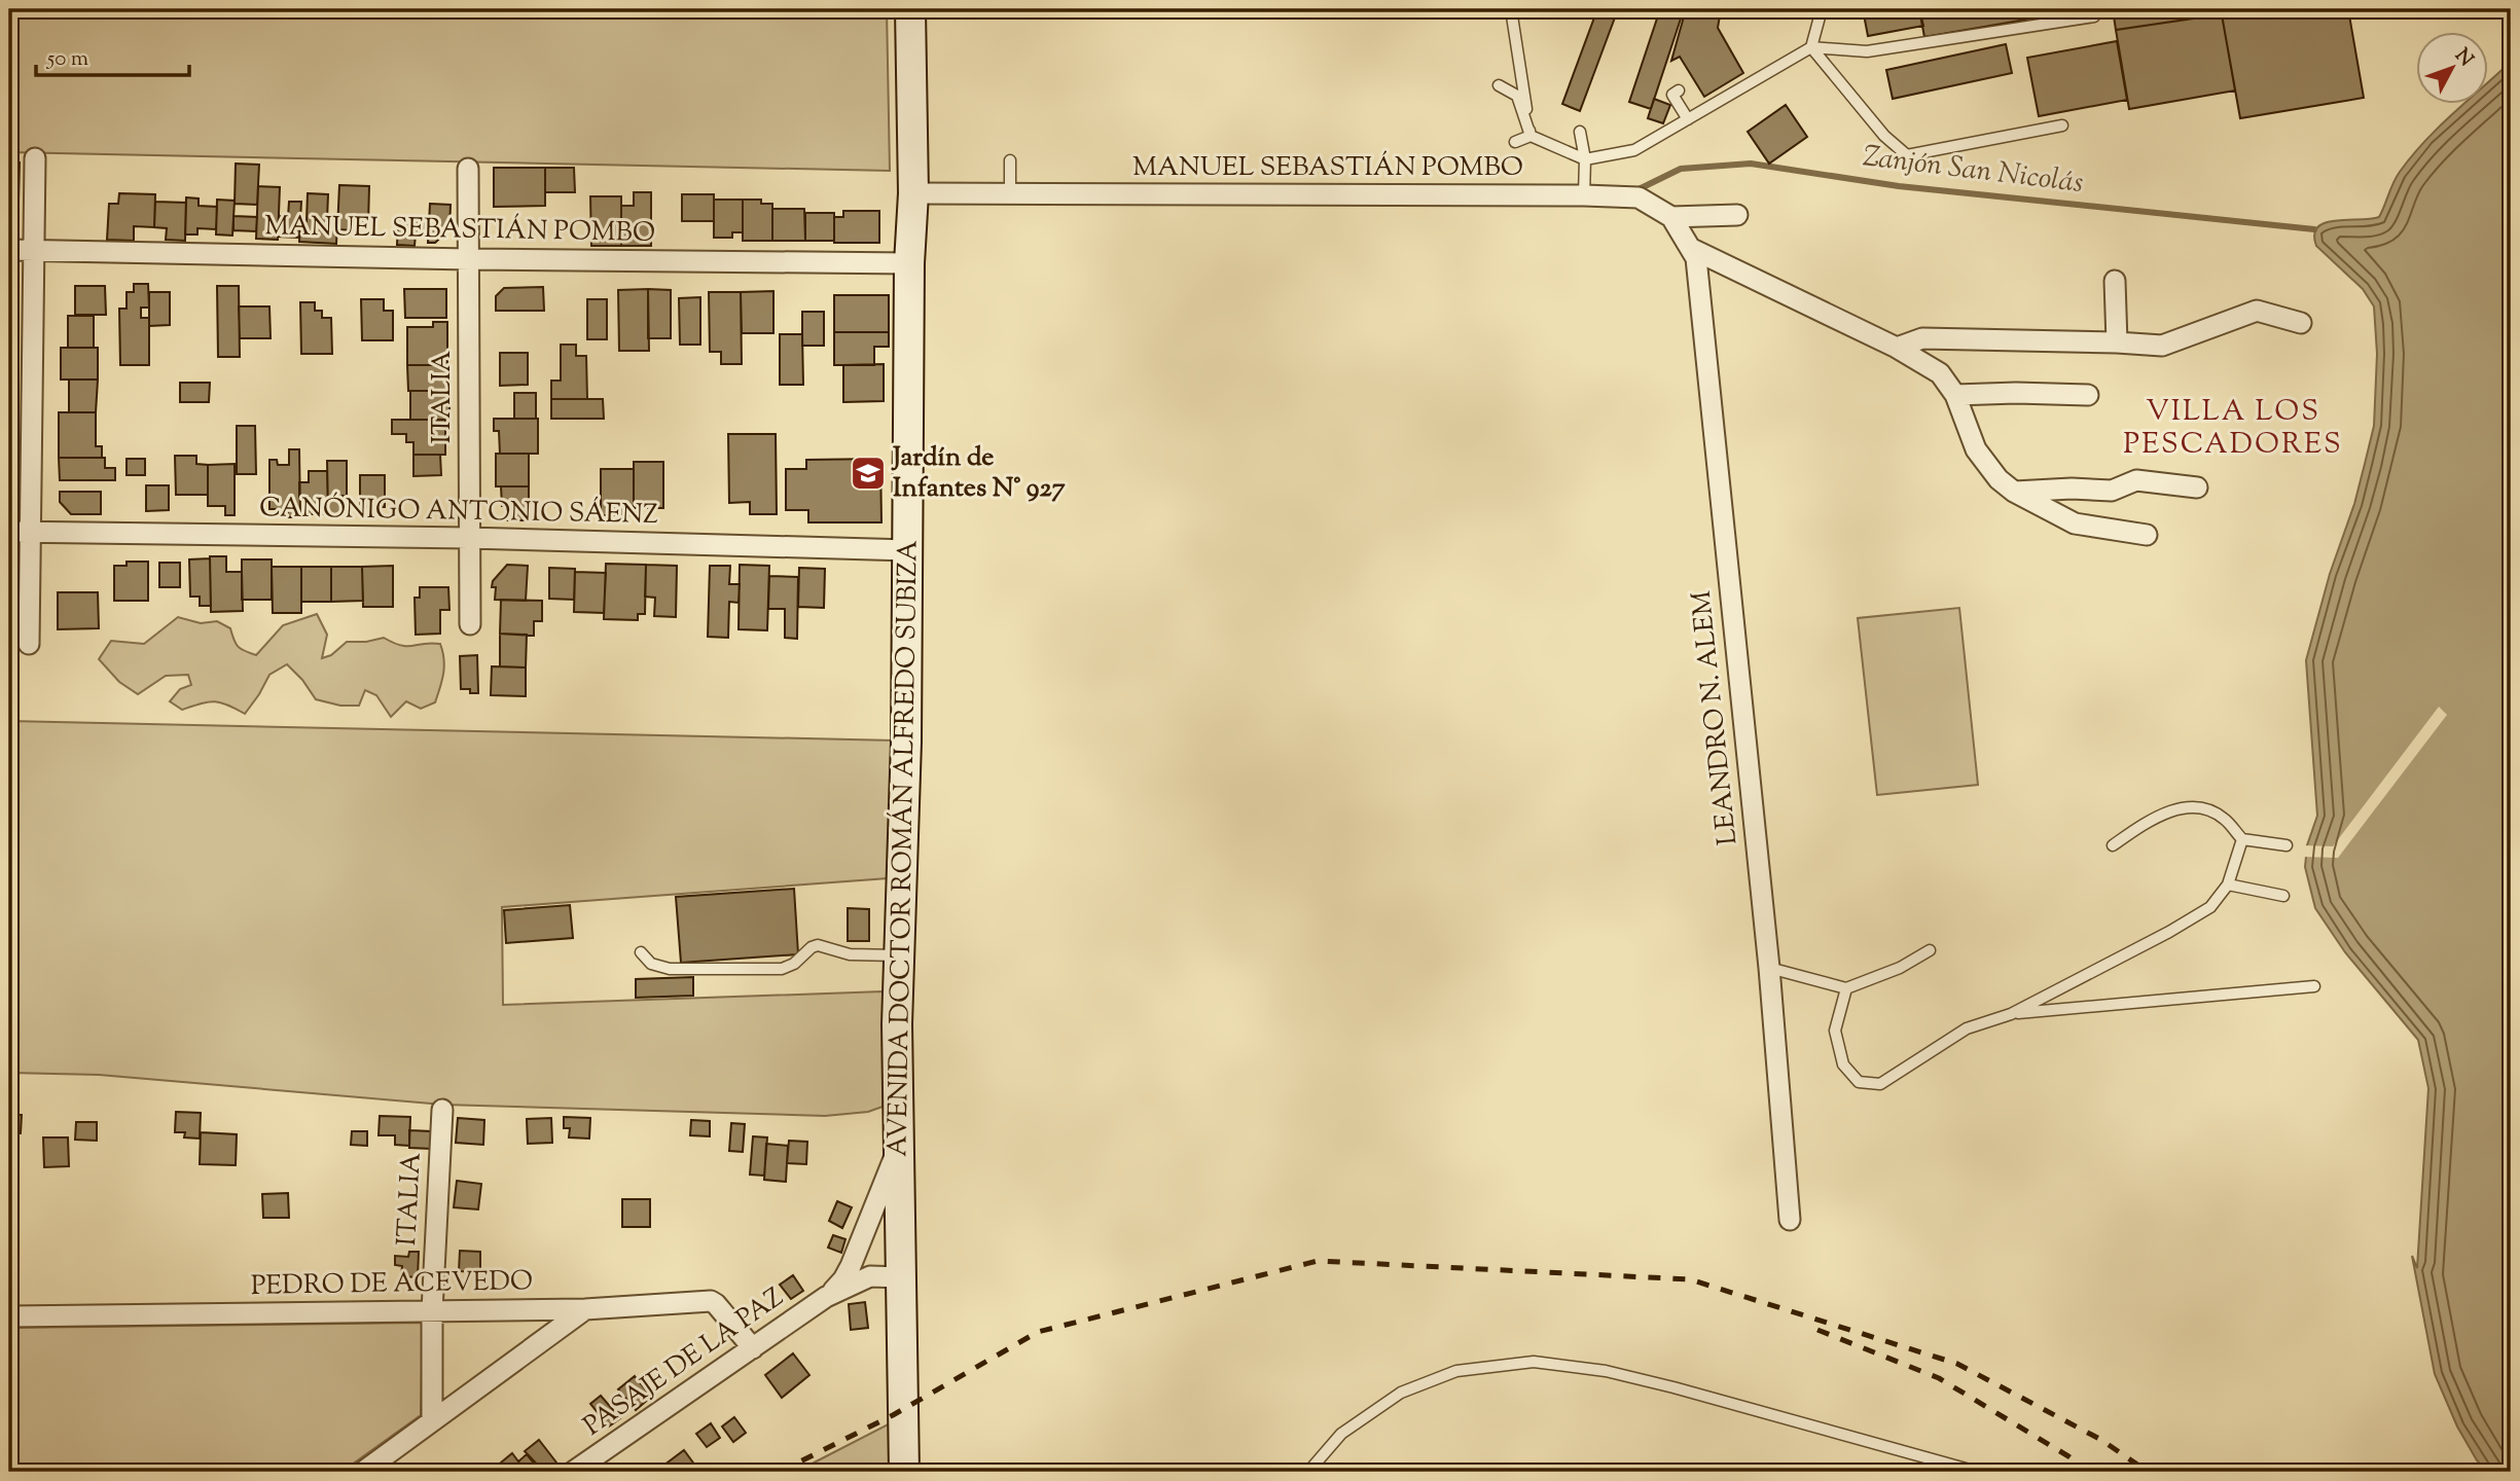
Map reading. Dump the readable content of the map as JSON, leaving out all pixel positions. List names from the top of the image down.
{
  "streets": {
    "main road": ["AVENIDA DOCTOR ROMÁN ALFREDO SUBIZA"],
    "street": [
      "MANUEL SEBASTIÁN POMBO",
      "ITALIA",
      "CANÓNIGO ANTONIO SÁENZ",
      "LEANDRO N. ALEM",
      "PEDRO DE ACEVEDO",
      "PASAJE DE LA PAZ"
    ]
  },
  "crossings": [
    ["MANUEL SEBASTIÁN POMBO", "ITALIA"],
    ["MANUEL SEBASTIÁN POMBO", "LEANDRO N. ALEM"],
    ["MANUEL SEBASTIÁN POMBO", "AVENIDA DOCTOR ROMÁN ALFREDO SUBIZA"],
    ["ITALIA", "CANÓNIGO ANTONIO SÁENZ"],
    ["ITALIA", "PEDRO DE ACEVEDO"],
    ["CANÓNIGO ANTONIO SÁENZ", "AVENIDA DOCTOR ROMÁN ALFREDO SUBIZA"],
    ["AVENIDA DOCTOR ROMÁN ALFREDO SUBIZA", "PASAJE DE LA PAZ"],
    ["PEDRO DE ACEVEDO", "PASAJE DE LA PAZ"]
  ],
  "districts": ["VILLA LOS PESCADORES"],
  "water": ["Zanjón San Nicolás"],
  "places": {
    "school or university": ["Jardín de Infantes N° 927"]
  },
  "scale_bar": "50 m",
  "north": "top right"
}
